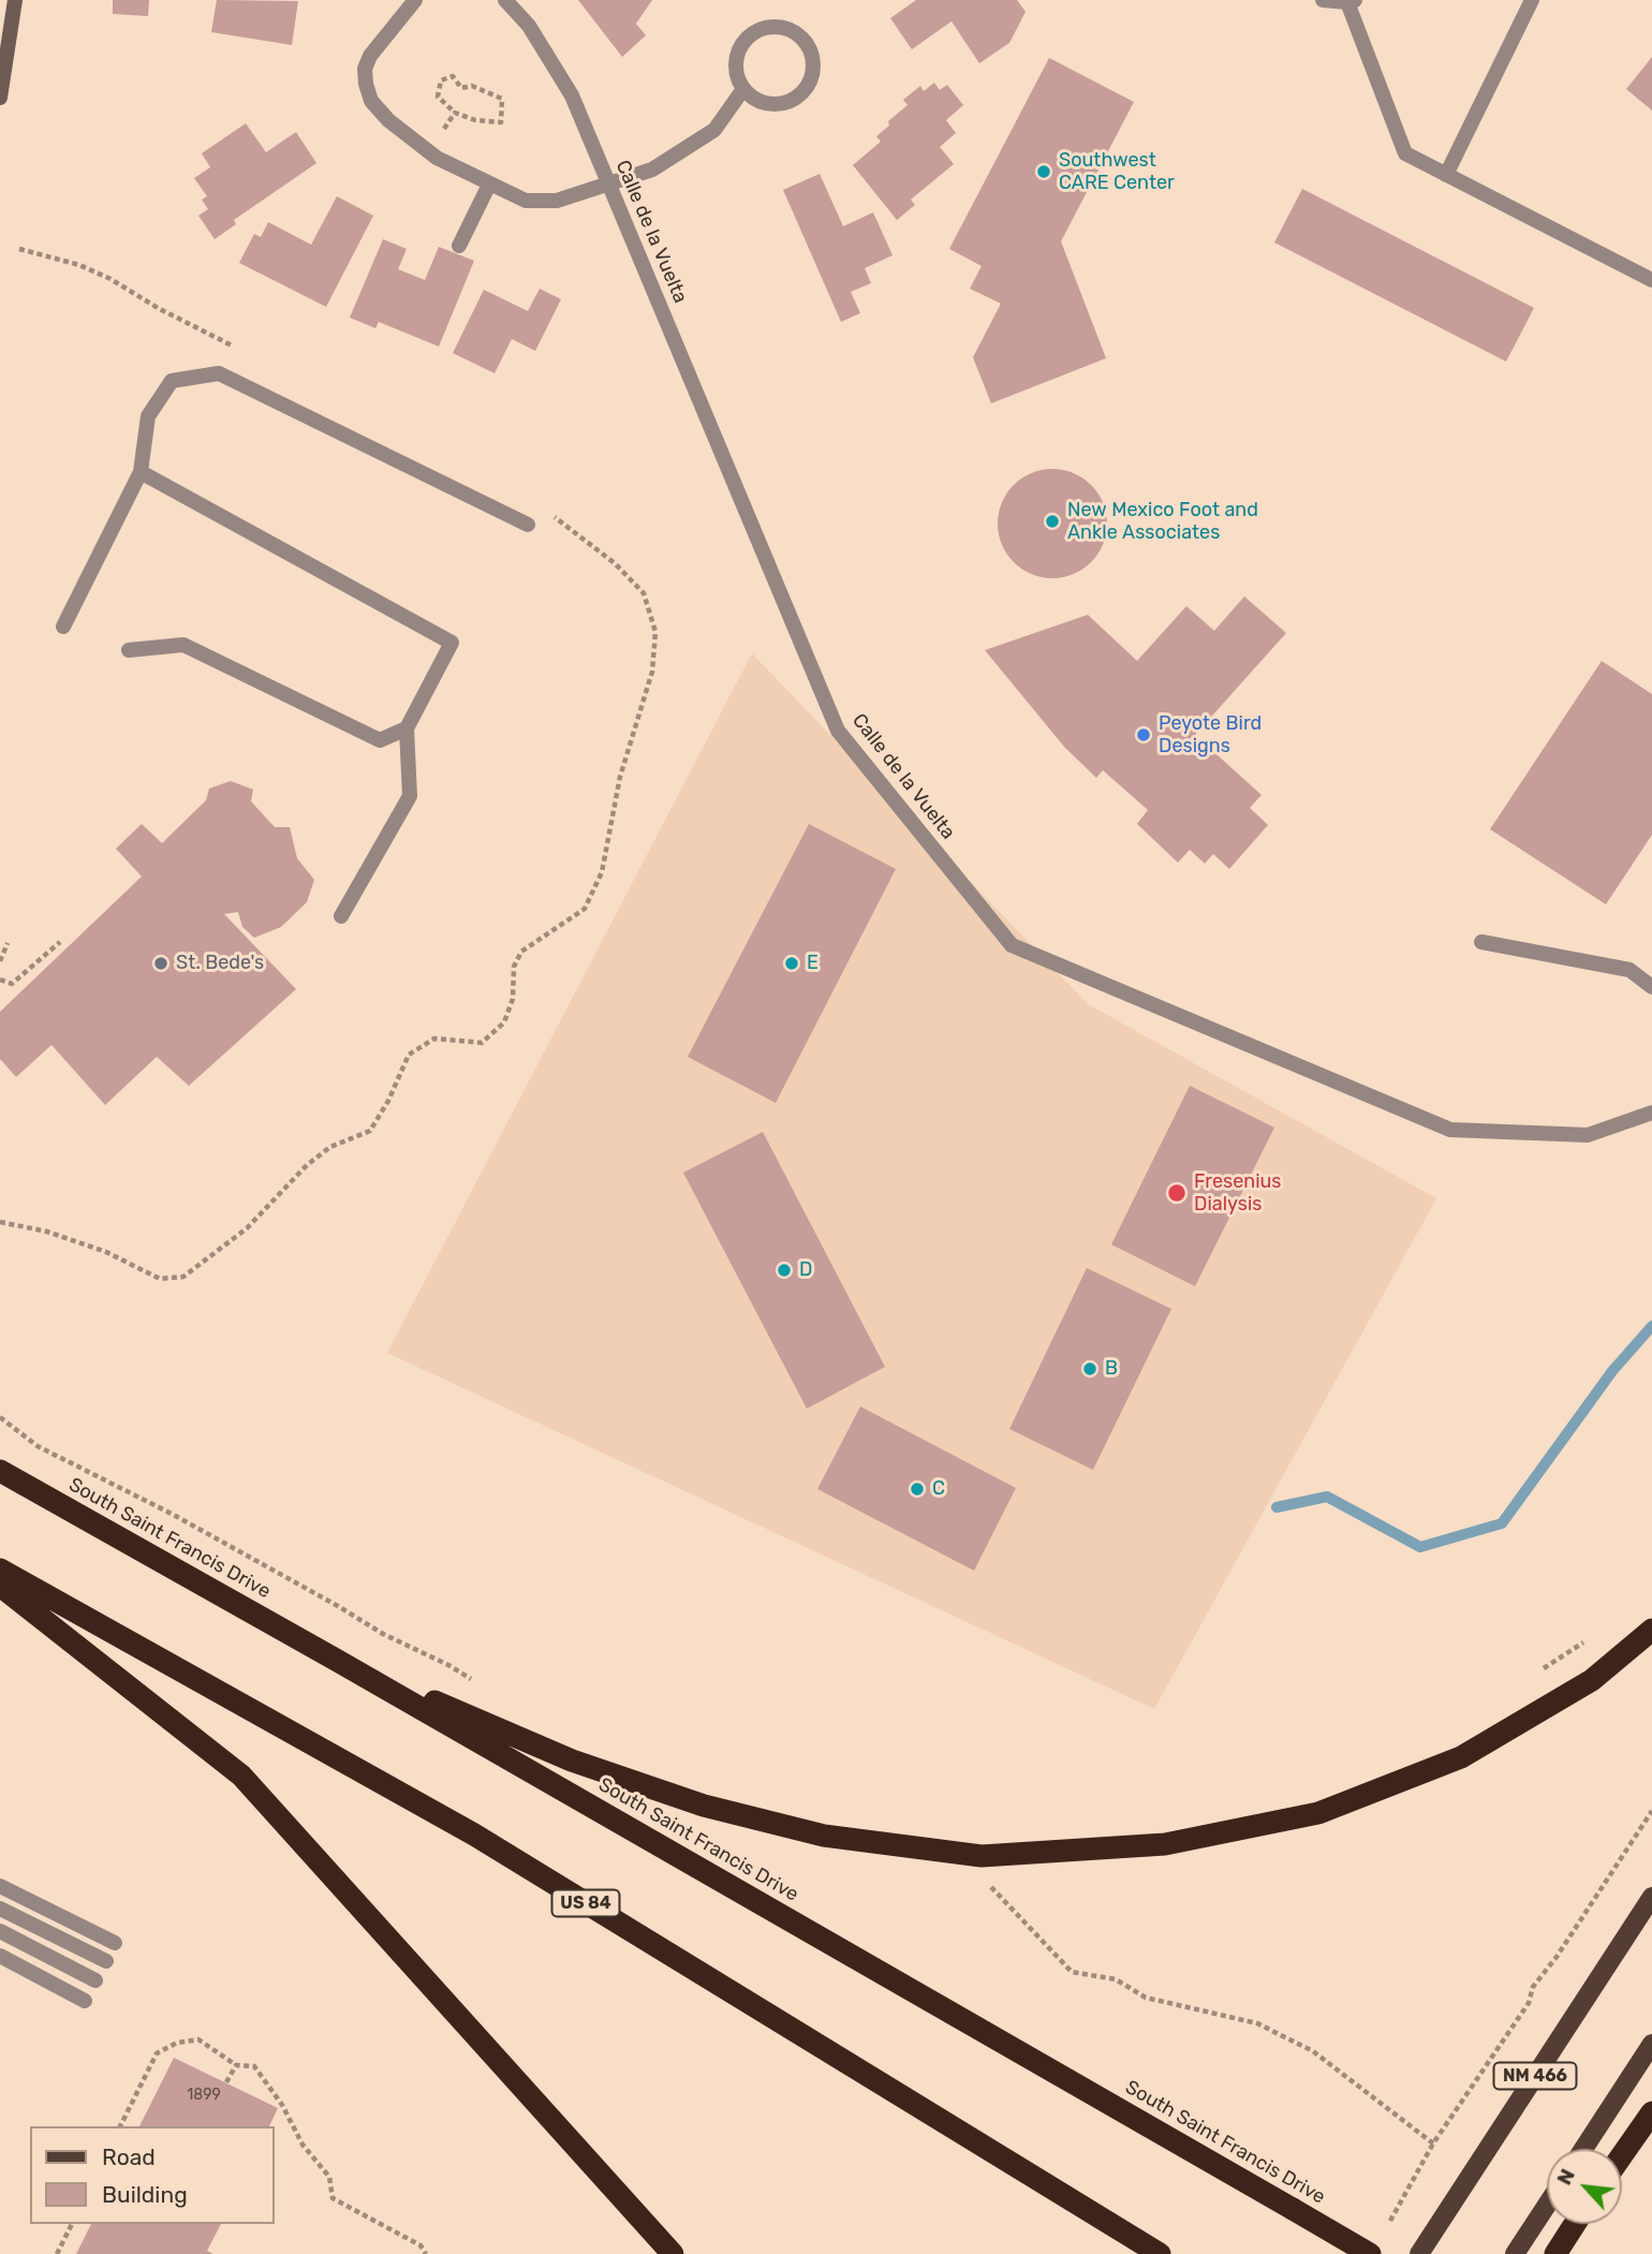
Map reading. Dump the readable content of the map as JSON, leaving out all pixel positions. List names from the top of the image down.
{
  "streets": {
    "highway": ["South Saint Francis Drive", "US 84"],
    "main road": ["NM 466"],
    "street": ["Calle de la Vuelta"]
  },
  "places": [
    "Southwest CARE Center",
    "New Mexico Foot and Ankle Associates",
    "Peyote Bird Designs",
    "St. Bede's",
    "E",
    "Fresenius Dialysis",
    "D",
    "B",
    "C"
  ],
  "house_numbers": ["1899"],
  "legend": ["Road", "Building"],
  "north": "top left"
}
